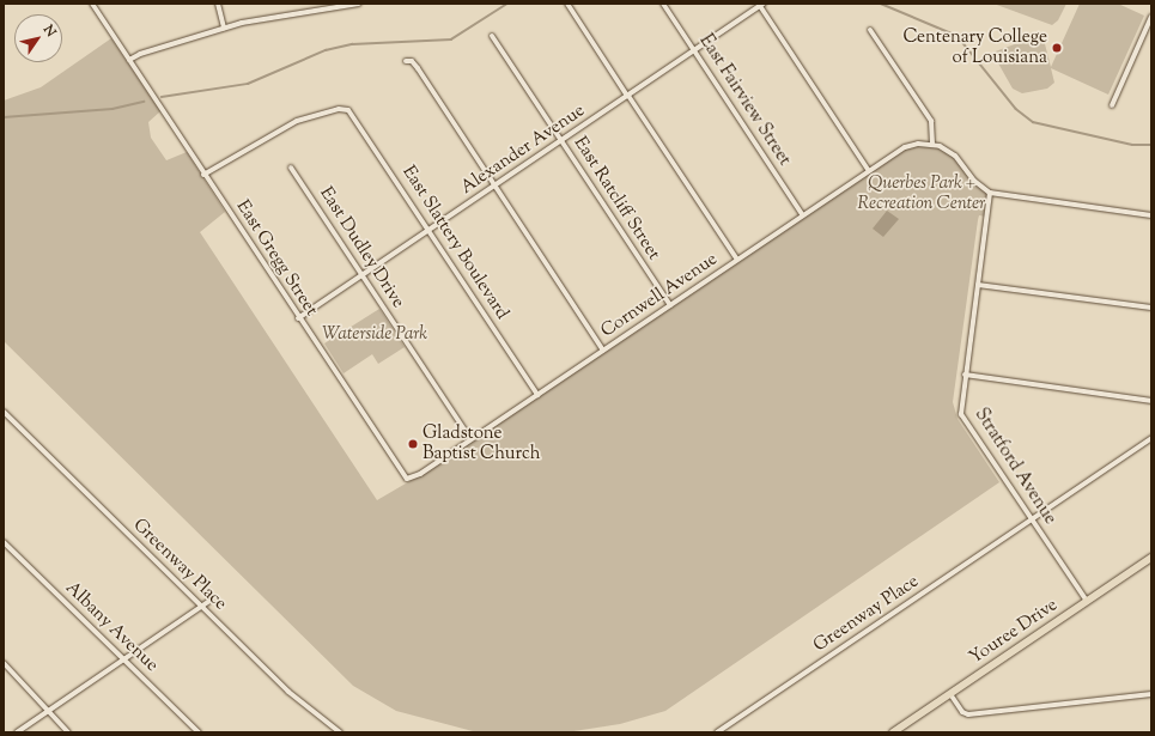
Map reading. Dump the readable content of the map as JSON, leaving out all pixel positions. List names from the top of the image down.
{
  "streets": {
    "main road": ["Youree Drive"],
    "street": [
      "East Fairview Street",
      "Alexander Avenue",
      "East Ratcliff Street",
      "East Slattery Boulevard",
      "East Dudley Drive",
      "East Gregg Street",
      "Cornwell Avenue",
      "Stratford Avenue",
      "Greenway Place",
      "Albany Avenue"
    ]
  },
  "crossings": [
    ["East Fairview Street", "Alexander Avenue"],
    ["East Fairview Street", "Cornwell Avenue"],
    ["Alexander Avenue", "East Ratcliff Street"],
    ["Alexander Avenue", "East Slattery Boulevard"],
    ["Alexander Avenue", "East Dudley Drive"],
    ["Alexander Avenue", "East Gregg Street"],
    ["East Ratcliff Street", "Cornwell Avenue"],
    ["East Slattery Boulevard", "East Gregg Street"],
    ["East Slattery Boulevard", "Cornwell Avenue"],
    ["East Dudley Drive", "Cornwell Avenue"],
    ["East Gregg Street", "Cornwell Avenue"],
    ["Stratford Avenue", "Greenway Place"],
    ["Stratford Avenue", "Youree Drive"]
  ],
  "parks": ["Querbes Park + Recreation Center", "Waterside Park"],
  "places": ["Centenary College of Louisiana", "Gladstone Baptist Church"],
  "north": "top right"
}
